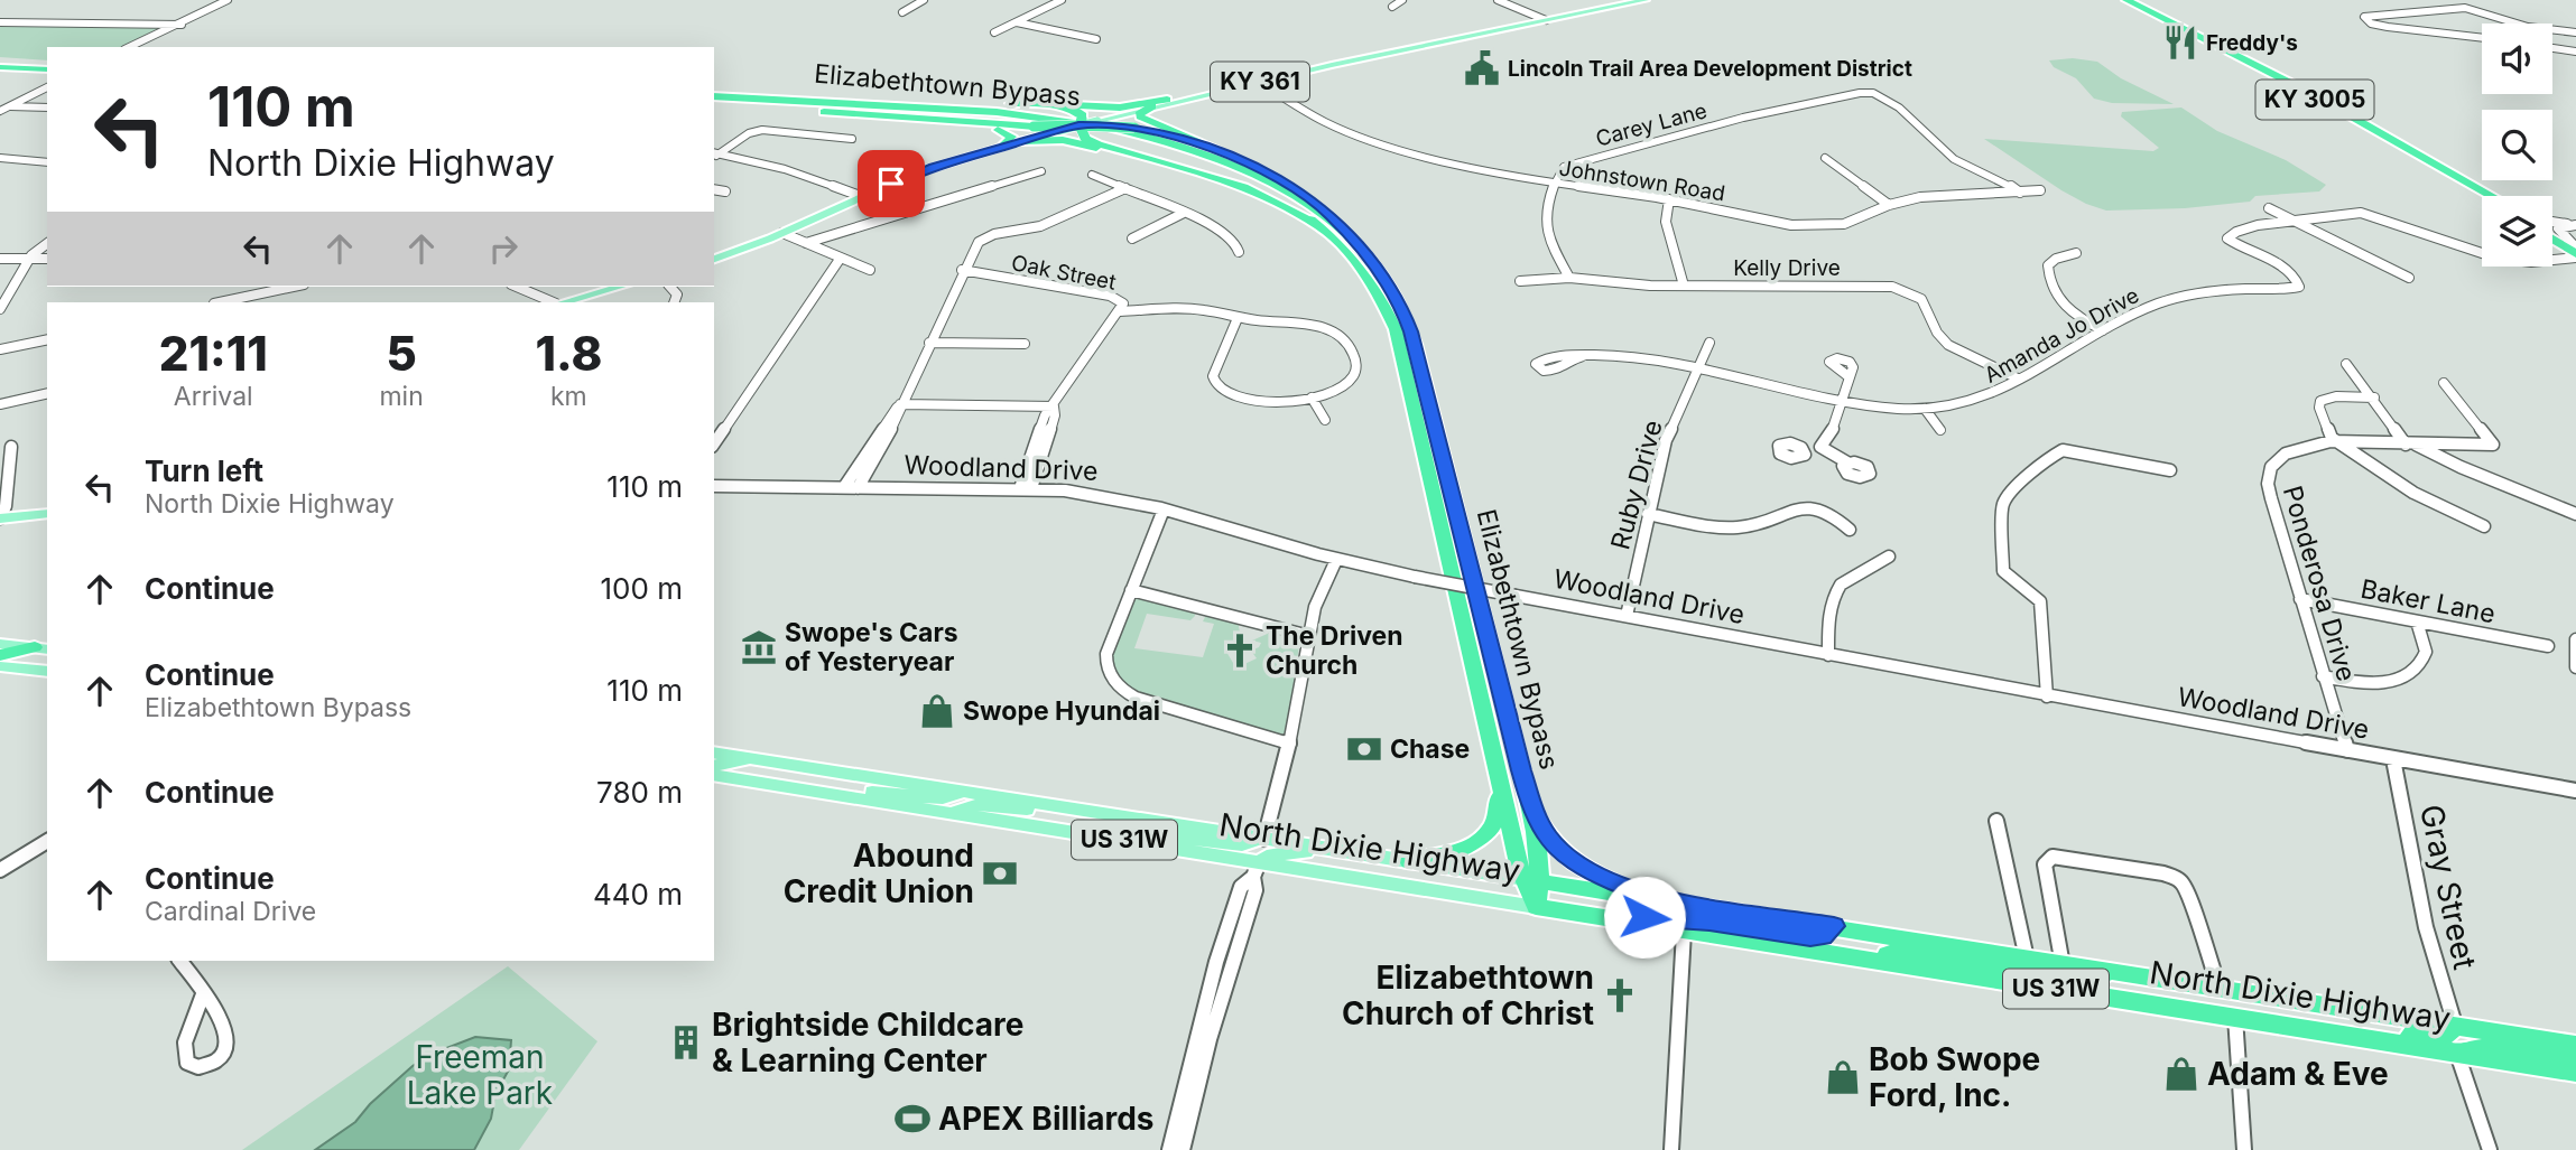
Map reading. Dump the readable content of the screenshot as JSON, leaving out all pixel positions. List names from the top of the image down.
{
  "streets": {
    "highway": [
      "Elizabethtown Bypass",
      "KY 3005",
      "US 31W",
      "North Dixie Highway"
    ],
    "main road": ["KY 361"],
    "street": [
      "Carey Lane",
      "Johnstown Road",
      "Kelly Drive",
      "Oak Street",
      "Amanda Jo Drive",
      "Woodland Drive",
      "Ruby Drive",
      "Ponderosa Drive",
      "Baker Lane",
      "Gray Street"
    ]
  },
  "crossings": [
    ["KY 361", "Johnstown Road"],
    ["Elizabethtown Bypass", "US 31W"],
    ["Elizabethtown Bypass", "North Dixie Highway"],
    ["Carey Lane", "Johnstown Road"],
    ["Kelly Drive", "Amanda Jo Drive"],
    ["Amanda Jo Drive", "Ruby Drive"],
    ["Woodland Drive", "Ruby Drive"],
    ["Woodland Drive", "Ponderosa Drive"],
    ["Woodland Drive", "Gray Street"],
    ["Ponderosa Drive", "Baker Lane"],
    ["US 31W", "North Dixie Highway"],
    ["North Dixie Highway", "Gray Street"]
  ],
  "parks": ["Freeman Lake Park"],
  "places": {
    "restaurant": ["Freddy's"],
    "public building": ["Lincoln Trail Area Development District"],
    "museum": ["Swope's Cars of Yesteryear"],
    "church": ["The Driven Church", "Elizabethtown Church of Christ"],
    "shop": ["Swope Hyundai", "Adam & Eve", "Bob Swope Ford, Inc."],
    "bank": ["Chase", "Abound Credit Union"],
    "building": ["Brightside Childcare & Learning Center"],
    "sports": ["APEX Billiards"]
  },
  "page": {
    "turn": ["110 m", "North Dixie Highway"],
    "eta": [
      "21:11",
      "Arrival",
      "5",
      "min",
      "1.8",
      "km"
    ],
    "list": [
      {
        "name": "Turn left",
        "note": "North Dixie Highway",
        "value": "110 m"
      },
      {
        "name": "Continue",
        "value": "100 m"
      },
      {
        "name": "Continue",
        "note": "Elizabethtown Bypass",
        "value": "110 m"
      },
      {
        "name": "Continue",
        "value": "780 m"
      },
      {
        "name": "Continue",
        "note": "Cardinal Drive",
        "value": "440 m"
      }
    ]
  }
}
